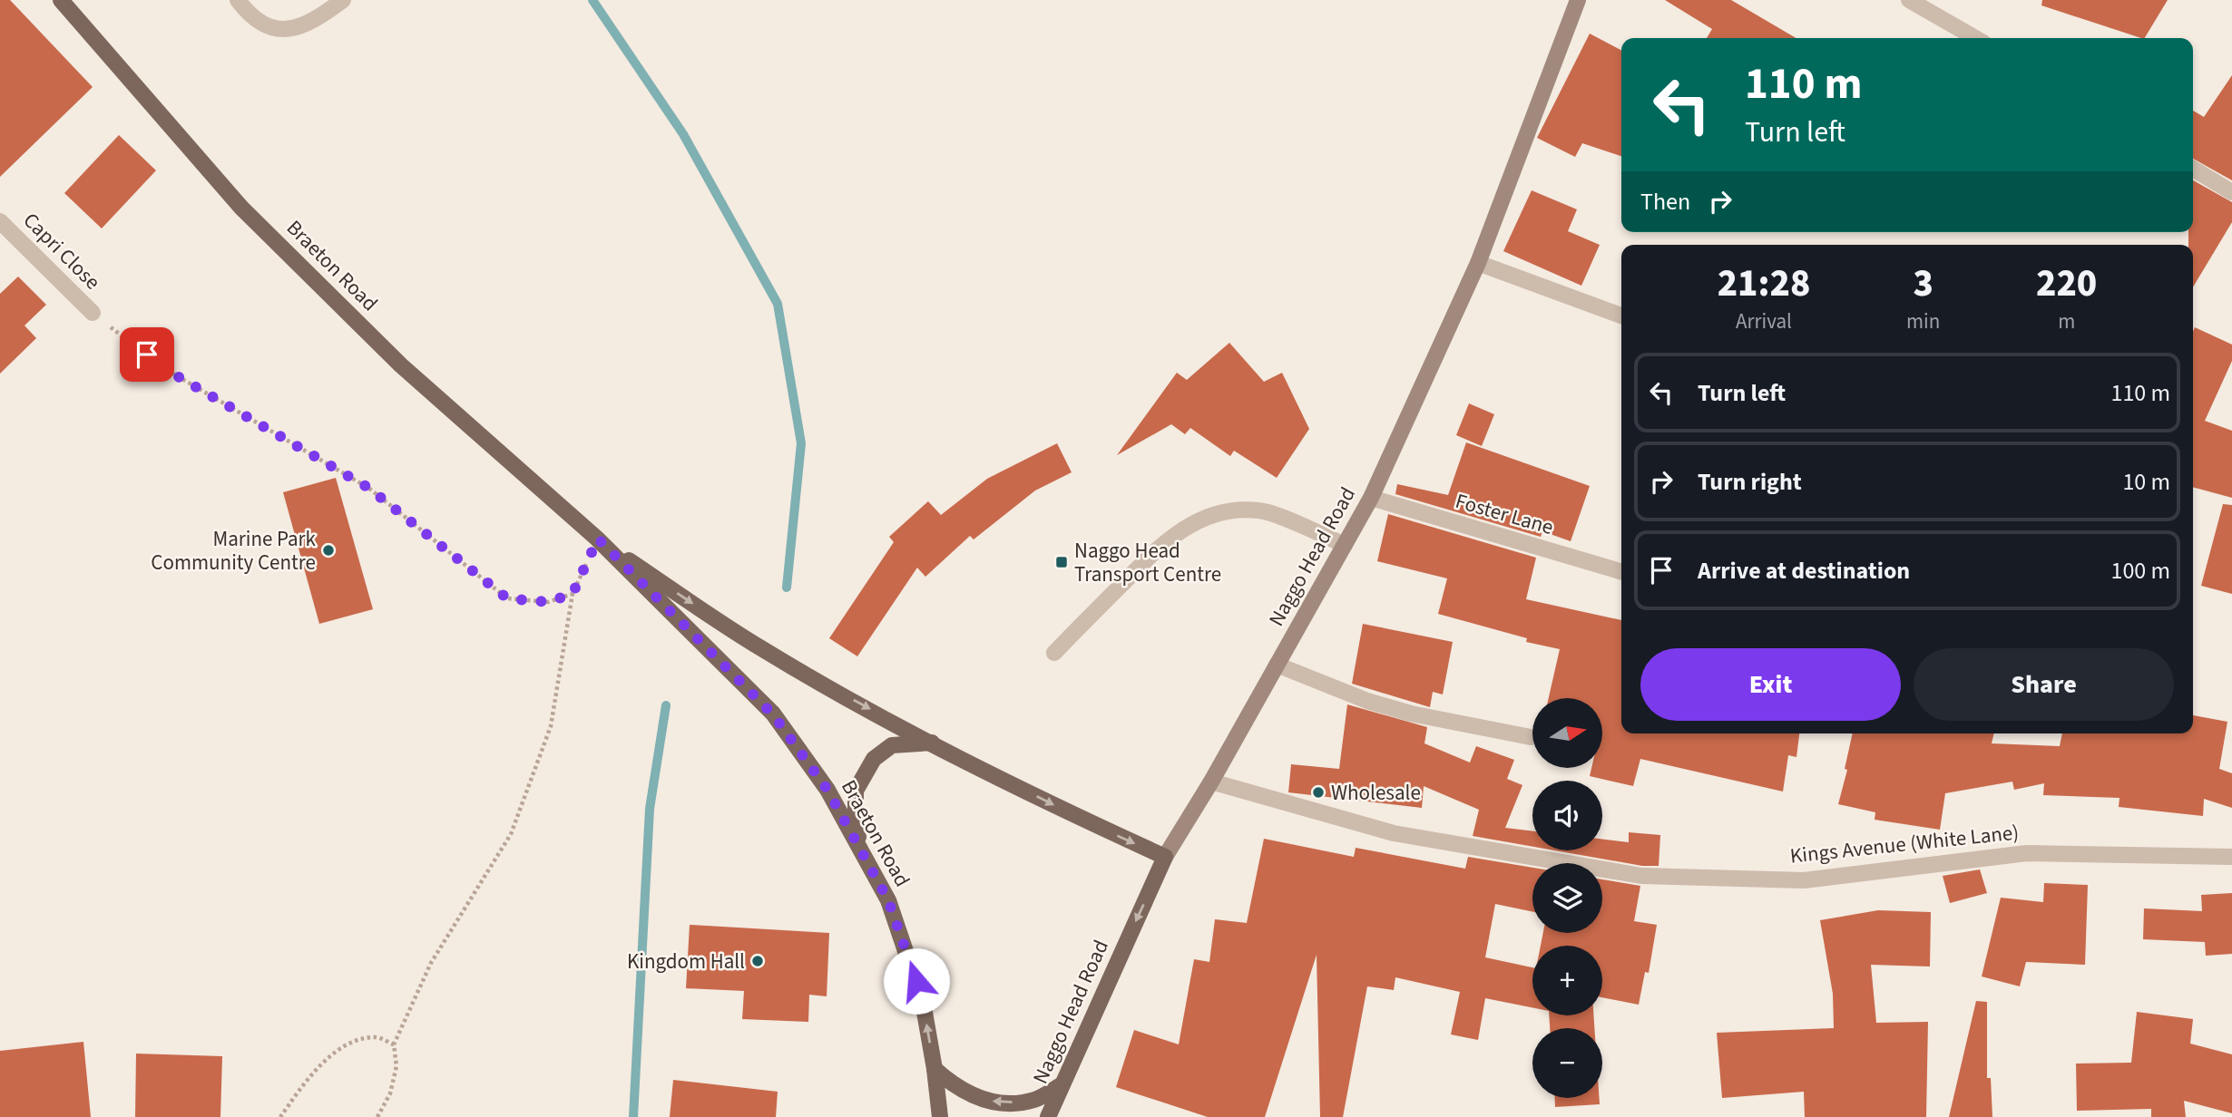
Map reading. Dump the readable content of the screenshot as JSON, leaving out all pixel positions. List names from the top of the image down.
{
  "streets": {
    "main road": ["Braeton Road", "Naggo Head Road"],
    "street": ["Capri Close", "Foster Lane", "Kings Avenue (White Lane)"]
  },
  "crossings": [
    ["Braeton Road", "Naggo Head Road"],
    ["Foster Lane", "Naggo Head Road"],
    ["Naggo Head Road", "Kings Avenue (White Lane)"]
  ],
  "places": {
    "other": ["Marine Park Community Centre", "Wholesale", "Kingdom Hall"],
    "transit": ["Naggo Head Transport Centre"]
  },
  "north": "right",
  "page": {
    "turn": ["110 m", "Turn left"],
    "then": "Then",
    "eta": [
      "21:28",
      "Arrival",
      "3",
      "min",
      "220",
      "m"
    ],
    "list": [
      {
        "name": "Turn left",
        "value": "110 m"
      },
      {
        "name": "Turn right",
        "value": "10 m"
      },
      {
        "name": "Arrive at destination",
        "value": "100 m"
      }
    ],
    "buttons": ["Exit", "Share"],
    "map_buttons": ["+", "−"]
  }
}
